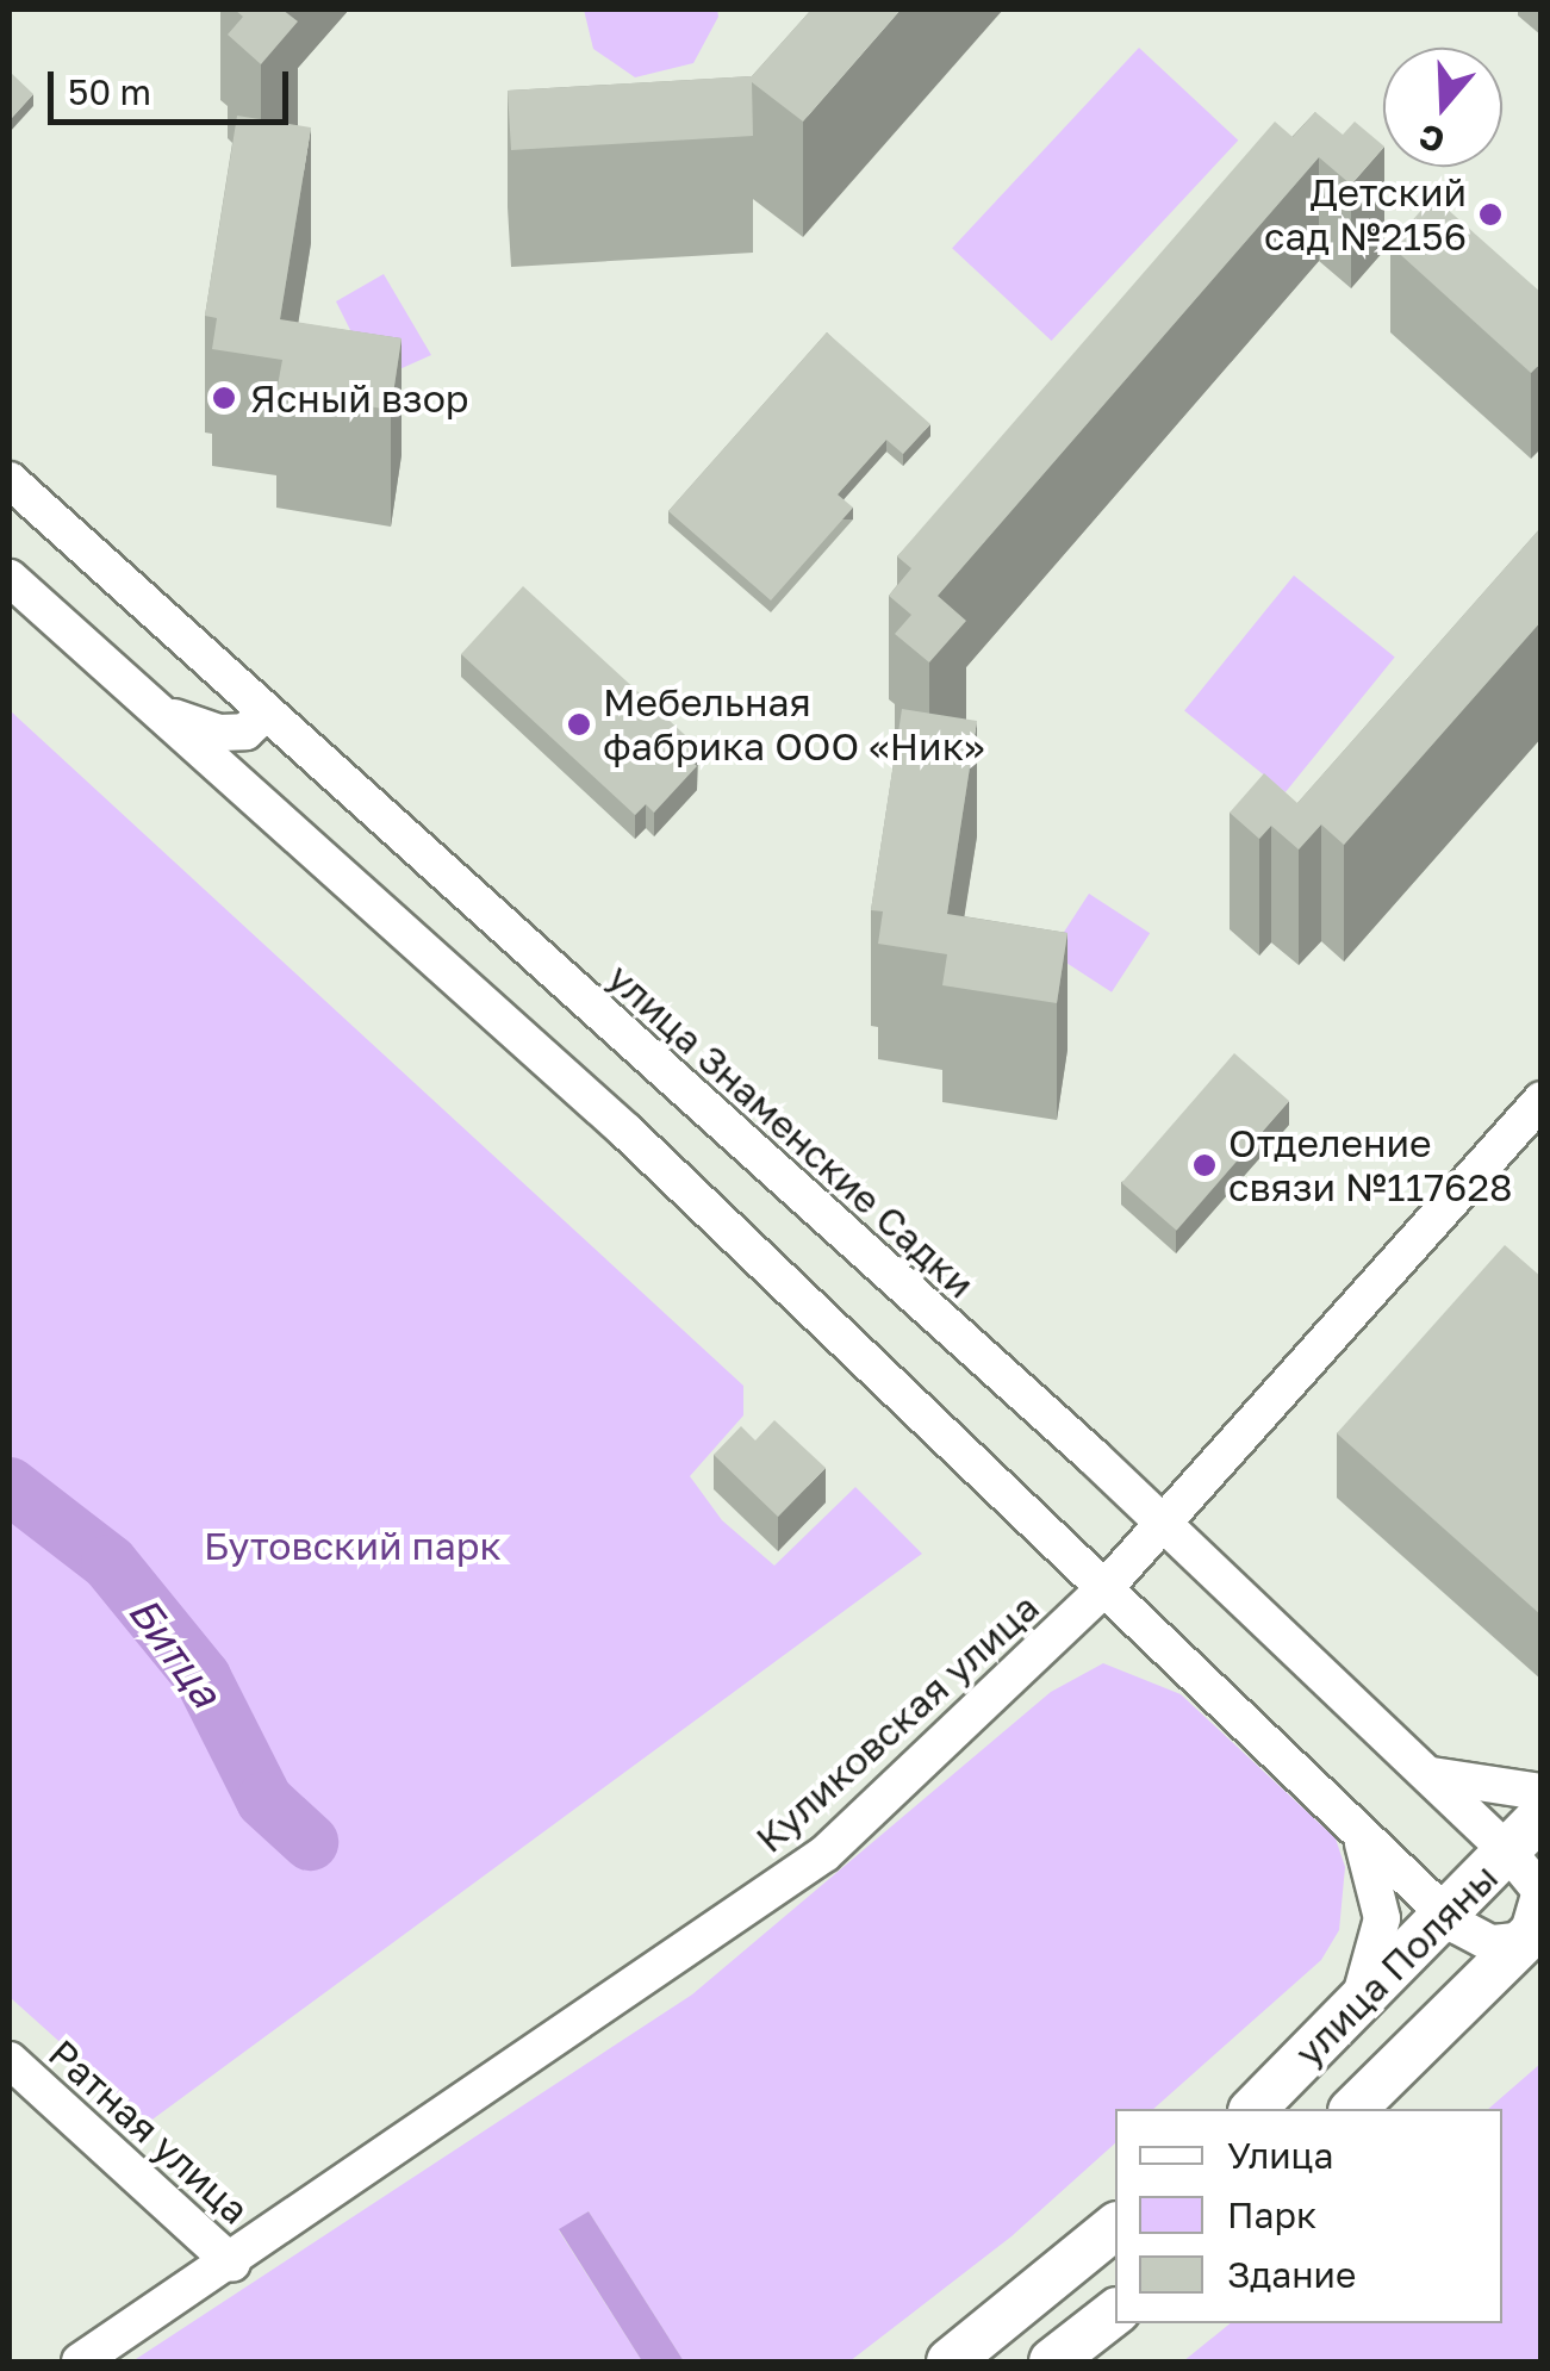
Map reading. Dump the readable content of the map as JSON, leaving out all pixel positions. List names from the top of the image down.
{
  "streets": {
    "main road": ["улица Поляны"],
    "street": ["улица Знаменские Садки", "Куликовская улица", "Ратная улица"]
  },
  "crossings": [
    ["улица Знаменские Садки", "Куликовская улица"],
    ["улица Знаменские Садки", "улица Поляны"],
    ["Куликовская улица", "Ратная улица"]
  ],
  "water": ["Битца"],
  "parks": ["Бутовский парк"],
  "places": [
    "Детский сад №2156",
    "Ясный взор",
    "Мебельная фабрика ООО «Ник»",
    "Отделение связи №117628"
  ],
  "legend": ["Улица", "Парк", "Здание"],
  "scale_bar": "50 m",
  "north": "bottom"
}
